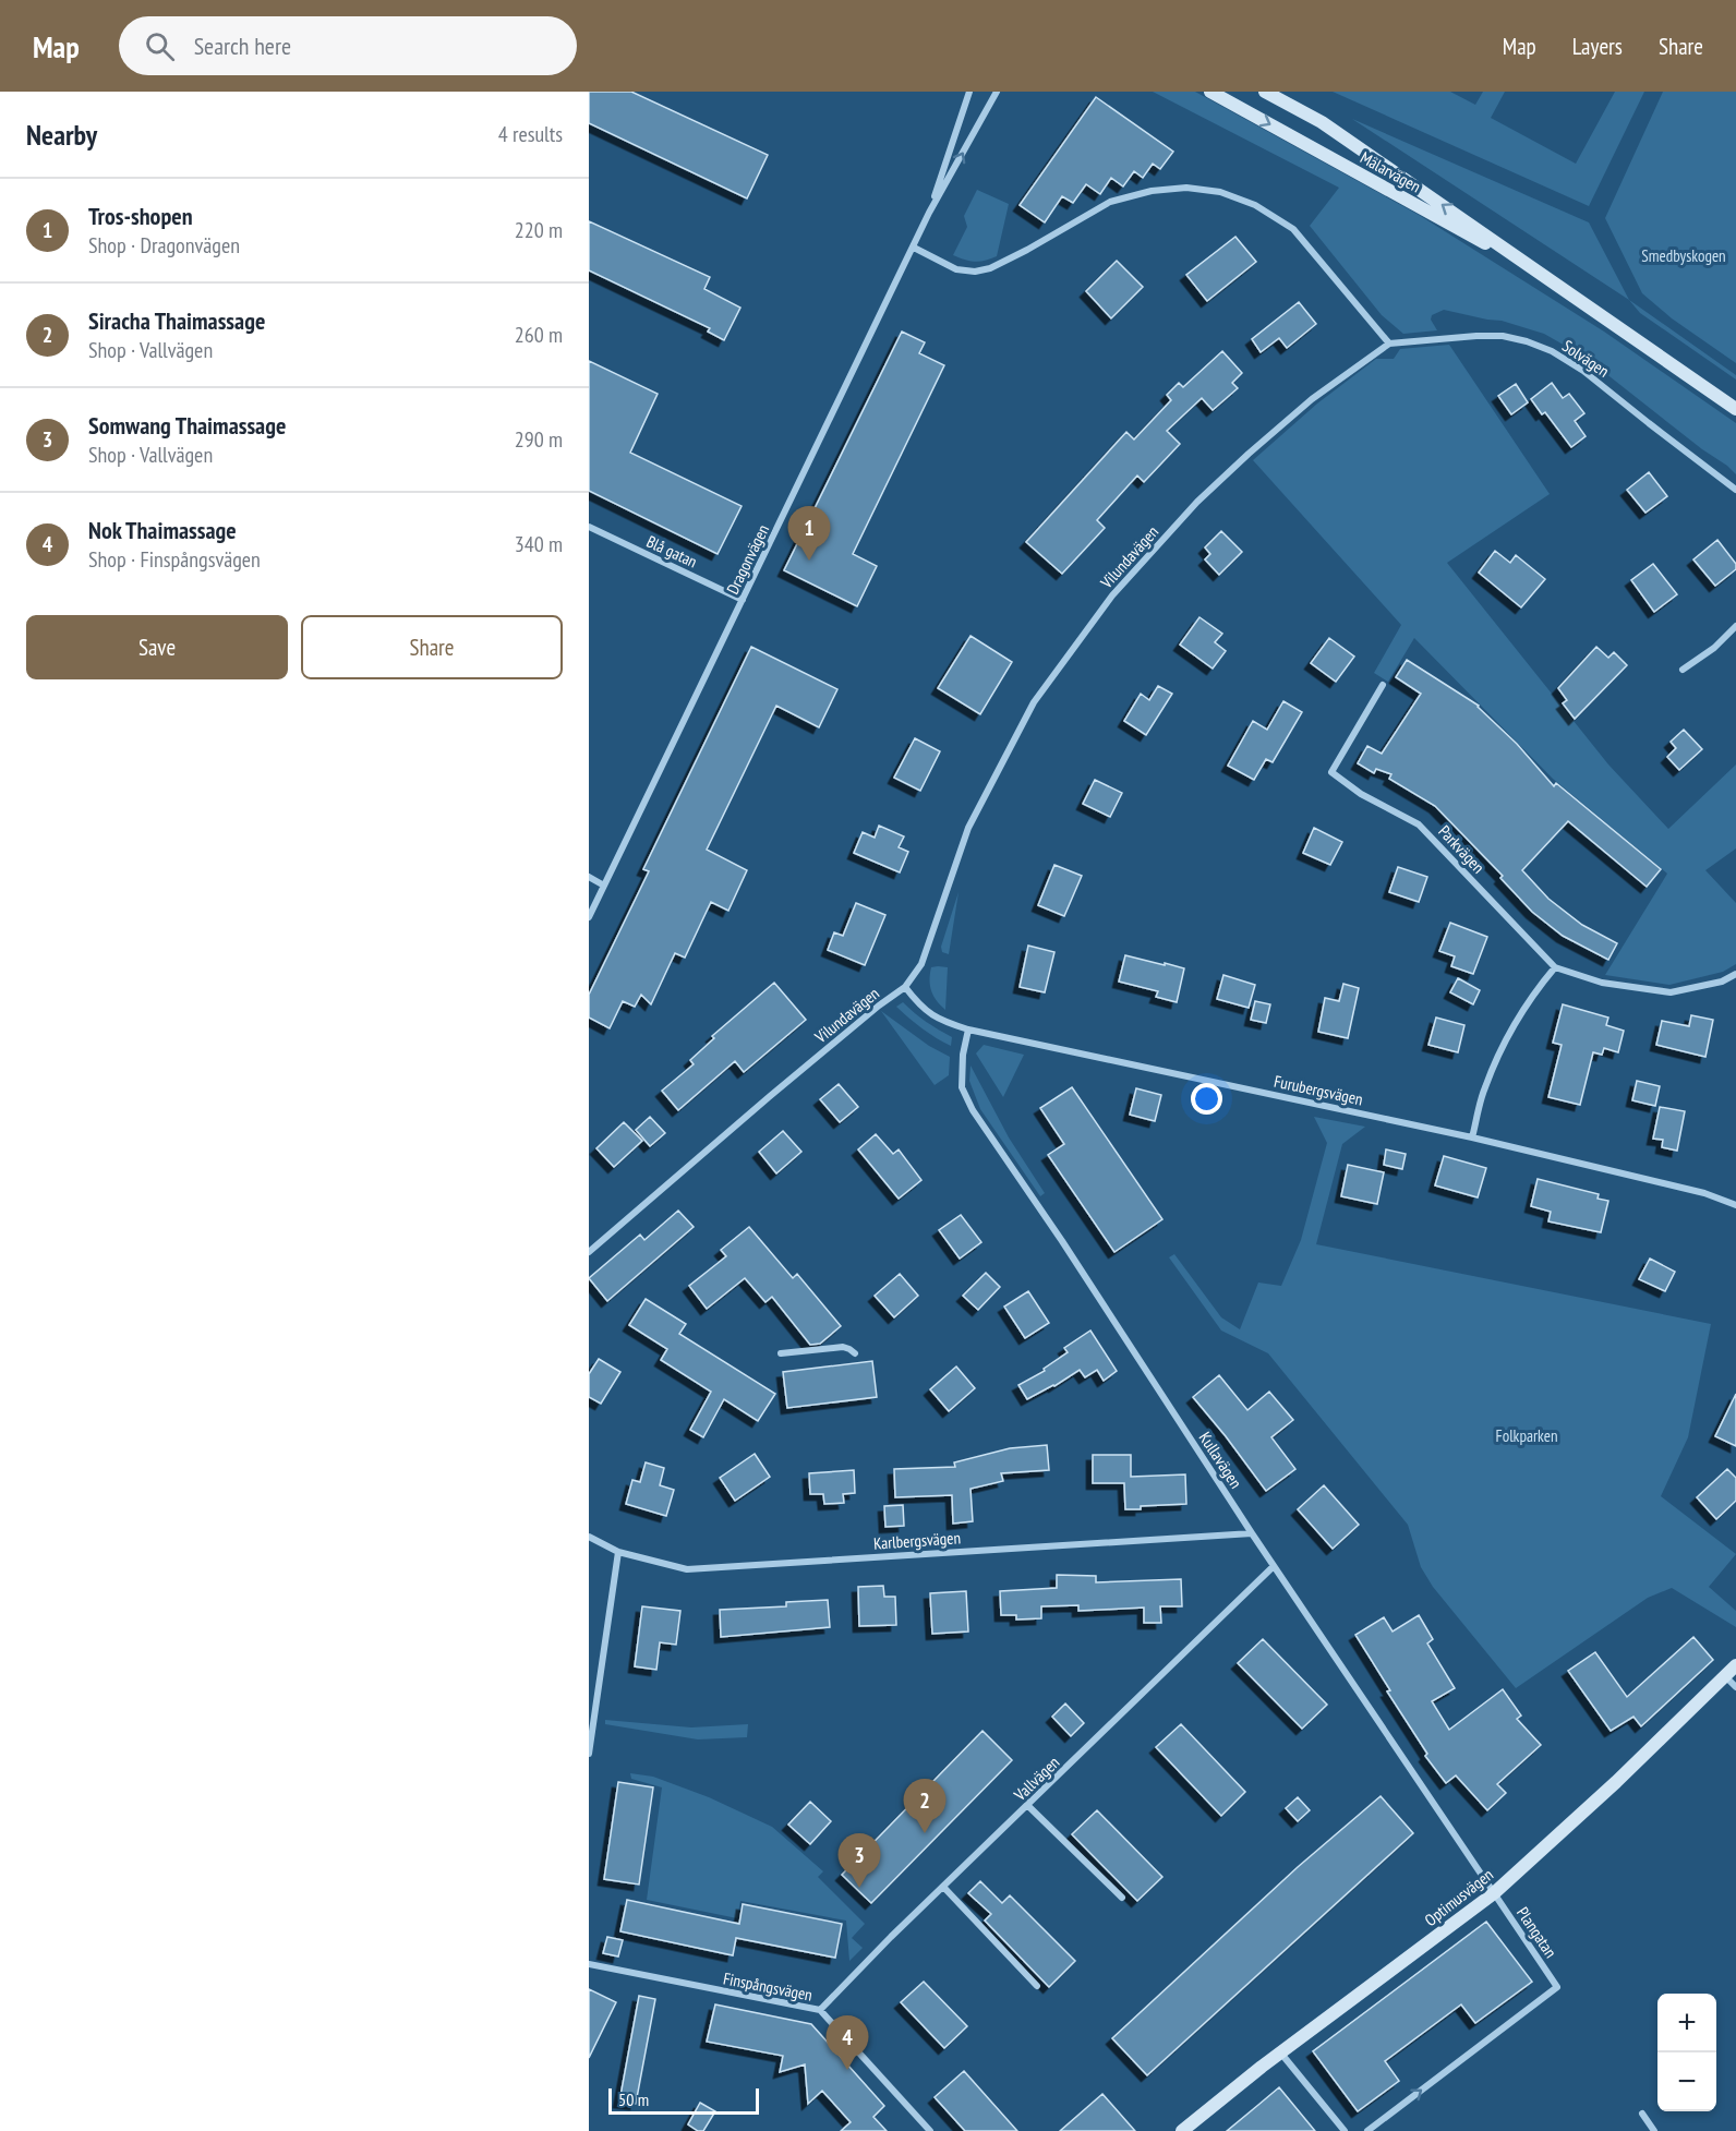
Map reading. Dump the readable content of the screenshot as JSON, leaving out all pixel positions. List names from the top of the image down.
{
  "streets": {
    "main road": ["Mälarvägen", "Optimusvägen"],
    "street": [
      "Solvägen",
      "Blå gatan",
      "Vilundavägen",
      "Dragonvägen",
      "Parkvägen",
      "Furubergsvägen",
      "Kullavägen",
      "Karlbergsvägen",
      "Vallvägen",
      "Plangatan",
      "Finspångsvägen"
    ]
  },
  "crossings": [
    ["Solvägen", "Vilundavägen"],
    ["Blå gatan", "Dragonvägen"],
    ["Vilundavägen", "Furubergsvägen"],
    ["Furubergsvägen", "Kullavägen"],
    ["Kullavägen", "Karlbergsvägen"],
    ["Kullavägen", "Vallvägen"],
    ["Kullavägen", "Optimusvägen"],
    ["Kullavägen", "Plangatan"],
    ["Vallvägen", "Finspångsvägen"],
    ["Optimusvägen", "Plangatan"]
  ],
  "parks": ["Smedbyskogen", "Folkparken"],
  "scale_bar": "50 m",
  "page": {
    "header": "Map",
    "search": "Search here",
    "nav": ["Map", "Layers", "Share"],
    "heading": ["Nearby", "4 results"],
    "list": [
      {
        "mark": "1",
        "name": "Tros-shopen",
        "note": "Shop · Dragonvägen",
        "value": "220 m"
      },
      {
        "mark": "2",
        "name": "Siracha Thaimassage",
        "note": "Shop · Vallvägen",
        "value": "260 m"
      },
      {
        "mark": "3",
        "name": "Somwang Thaimassage",
        "note": "Shop · Vallvägen",
        "value": "290 m"
      },
      {
        "mark": "4",
        "name": "Nok Thaimassage",
        "note": "Shop · Finspångsvägen",
        "value": "340 m"
      }
    ],
    "pins": [
      "1",
      "2",
      "3",
      "4"
    ],
    "buttons": ["Save", "Share"],
    "map_buttons": ["+", "−"],
    "scale": "50 m"
  }
}
